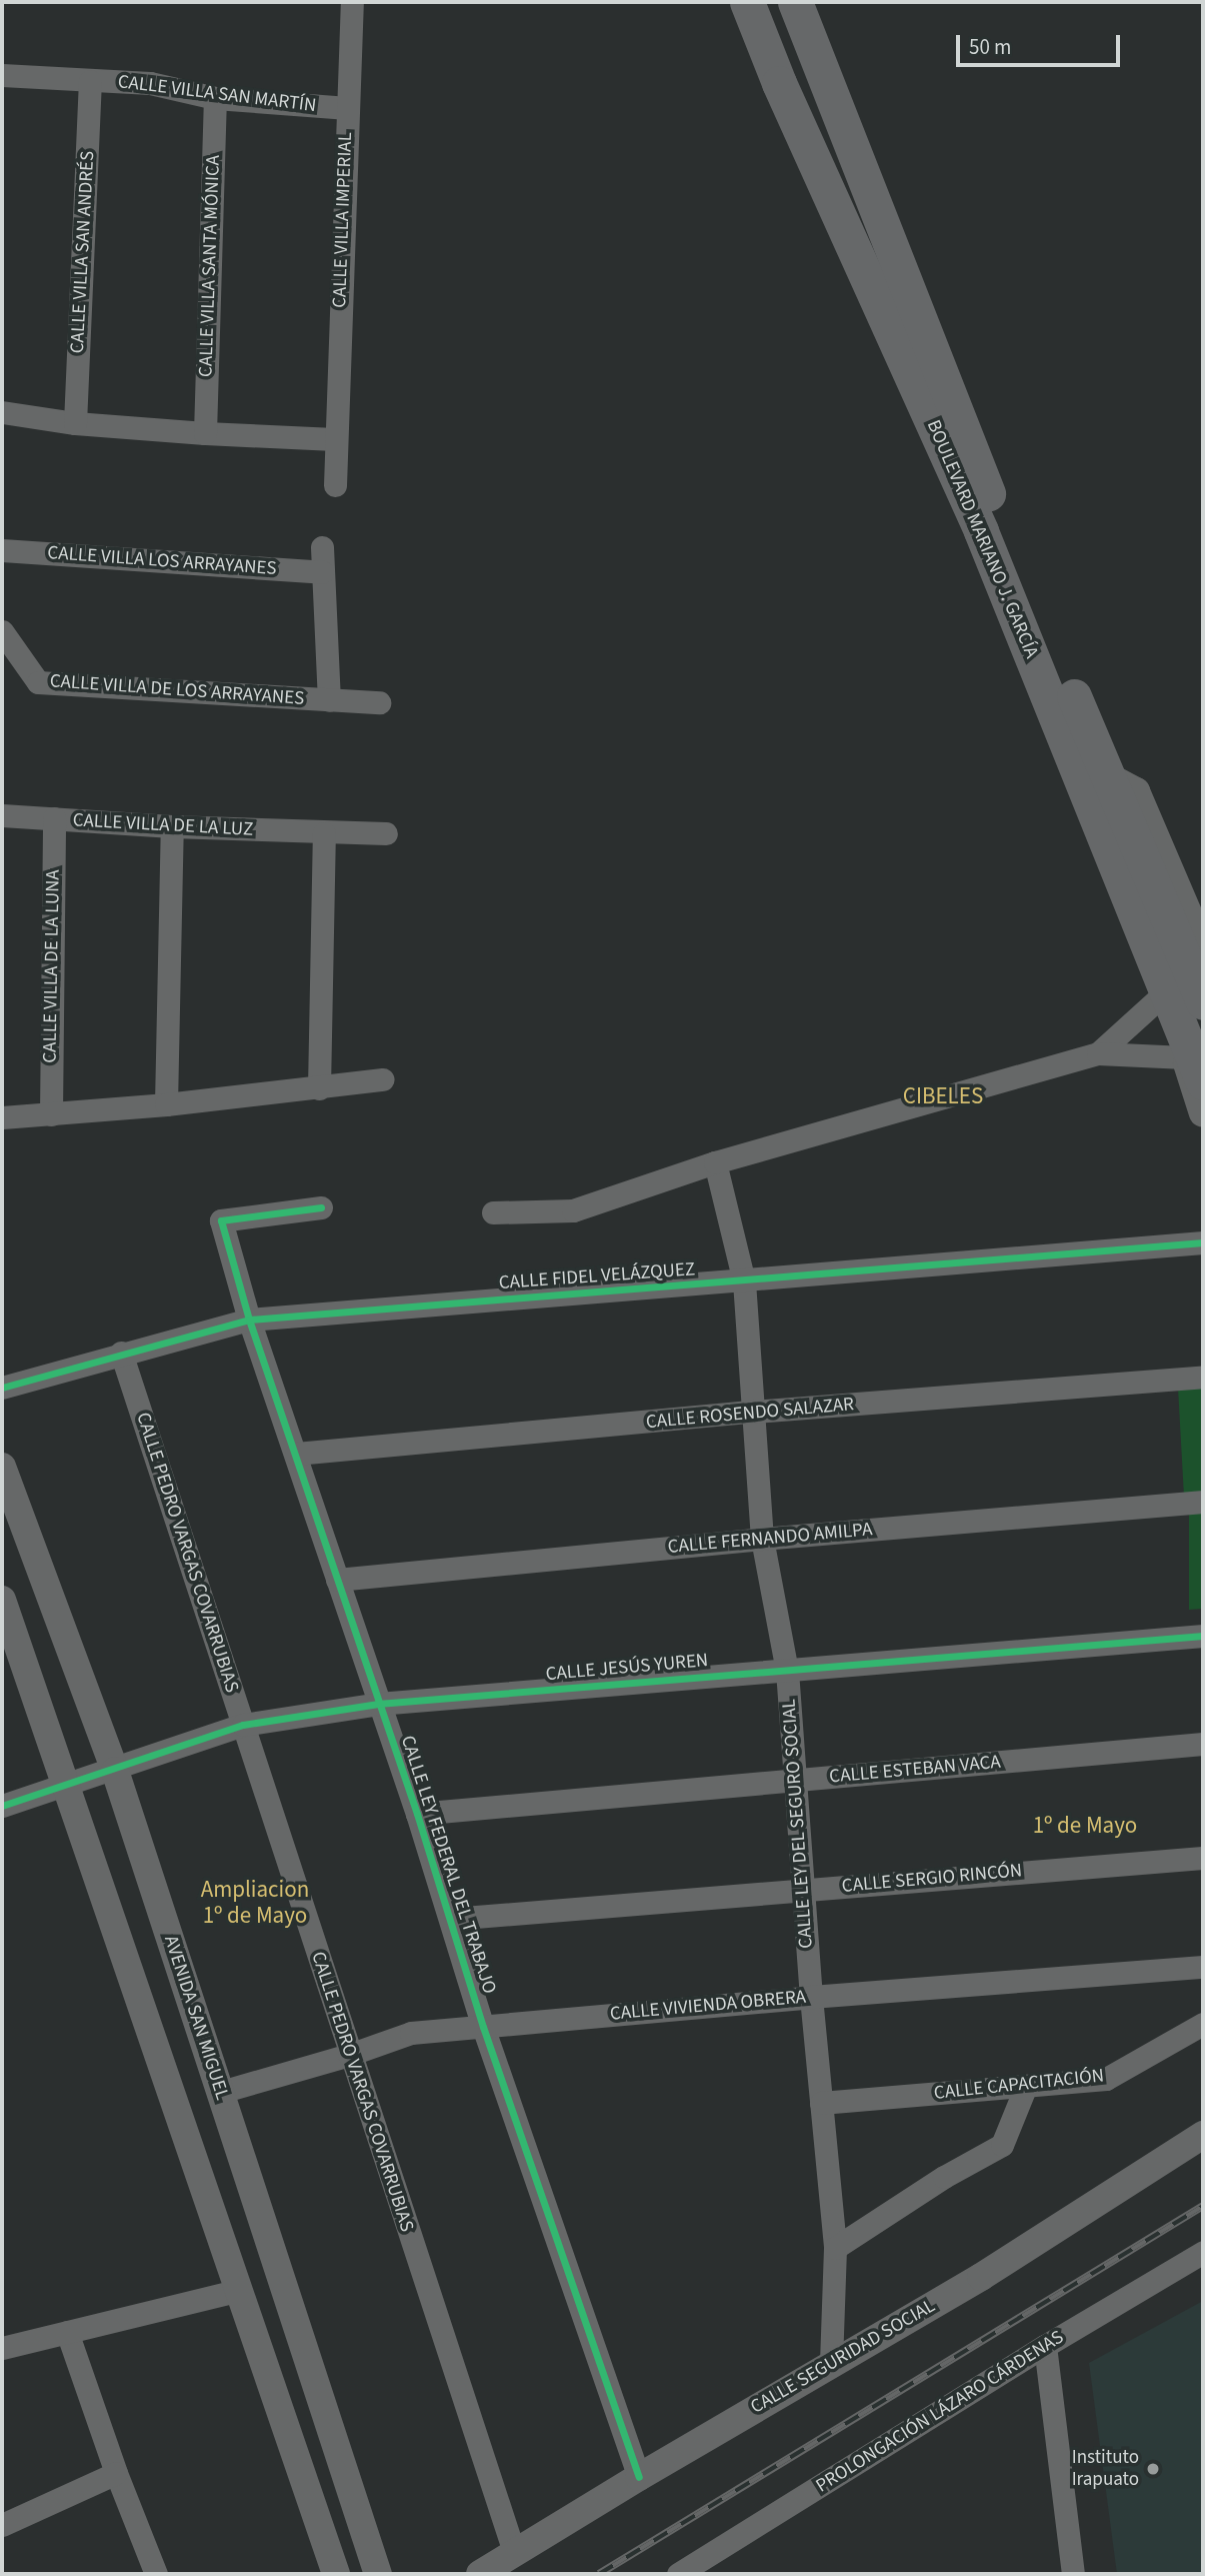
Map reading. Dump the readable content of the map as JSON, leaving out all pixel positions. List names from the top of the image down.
{
  "streets": {
    "main road": ["BOULEVARD MARIANO J. GARCÍA"],
    "street": [
      "CALLE VILLA SAN MARTÍN",
      "CALLE VILLA IMPERIAL",
      "CALLE VILLA SAN ANDRÉS",
      "CALLE VILLA SANTA MÓNICA",
      "CALLE VILLA LOS ARRAYANES",
      "CALLE VILLA DE LOS ARRAYANES",
      "CALLE VILLA DE LA LUZ",
      "CALLE VILLA DE LA LUNA",
      "CALLE FIDEL VELÁZQUEZ",
      "CALLE ROSENDO SALAZAR",
      "CALLE FERNANDO AMILPA",
      "CALLE PEDRO VARGAS COVARRUBIAS",
      "CALLE JESÚS YUREN",
      "CALLE ESTEBAN VACA",
      "CALLE LEY DEL SEGURO SOCIAL",
      "CALLE LEY FEDERAL DEL TRABAJO",
      "CALLE SERGIO RINCÓN",
      "CALLE VIVIENDA OBRERA",
      "AVENIDA SAN MIGUEL",
      "CALLE CAPACITACIÓN",
      "CALLE SEGURIDAD SOCIAL",
      "PROLONGACIÓN LÁZARO CÁRDENAS"
    ]
  },
  "crossings": [
    ["CALLE VILLA SAN MARTÍN", "CALLE VILLA IMPERIAL"],
    ["CALLE VILLA SAN MARTÍN", "CALLE VILLA SAN ANDRÉS"],
    ["CALLE VILLA SAN MARTÍN", "CALLE VILLA SANTA MÓNICA"],
    ["CALLE VILLA DE LA LUZ", "CALLE VILLA DE LA LUNA"],
    ["CALLE FIDEL VELÁZQUEZ", "CALLE PEDRO VARGAS COVARRUBIAS"],
    ["CALLE FIDEL VELÁZQUEZ", "CALLE LEY DEL SEGURO SOCIAL"],
    ["CALLE FIDEL VELÁZQUEZ", "CALLE LEY FEDERAL DEL TRABAJO"],
    ["CALLE ROSENDO SALAZAR", "CALLE LEY DEL SEGURO SOCIAL"],
    ["CALLE ROSENDO SALAZAR", "CALLE LEY FEDERAL DEL TRABAJO"],
    ["CALLE FERNANDO AMILPA", "CALLE LEY DEL SEGURO SOCIAL"],
    ["CALLE FERNANDO AMILPA", "CALLE LEY FEDERAL DEL TRABAJO"],
    ["CALLE PEDRO VARGAS COVARRUBIAS", "CALLE JESÚS YUREN"],
    ["CALLE PEDRO VARGAS COVARRUBIAS", "CALLE VIVIENDA OBRERA"],
    ["CALLE PEDRO VARGAS COVARRUBIAS", "CALLE SEGURIDAD SOCIAL"],
    ["CALLE JESÚS YUREN", "CALLE LEY DEL SEGURO SOCIAL"],
    ["CALLE JESÚS YUREN", "CALLE LEY FEDERAL DEL TRABAJO"],
    ["CALLE JESÚS YUREN", "AVENIDA SAN MIGUEL"],
    ["CALLE ESTEBAN VACA", "CALLE LEY DEL SEGURO SOCIAL"],
    ["CALLE ESTEBAN VACA", "CALLE LEY FEDERAL DEL TRABAJO"],
    ["CALLE LEY DEL SEGURO SOCIAL", "CALLE SERGIO RINCÓN"],
    ["CALLE LEY DEL SEGURO SOCIAL", "CALLE VIVIENDA OBRERA"],
    ["CALLE LEY DEL SEGURO SOCIAL", "CALLE CAPACITACIÓN"],
    ["CALLE LEY DEL SEGURO SOCIAL", "CALLE SEGURIDAD SOCIAL"],
    ["CALLE LEY FEDERAL DEL TRABAJO", "CALLE SERGIO RINCÓN"],
    ["CALLE LEY FEDERAL DEL TRABAJO", "CALLE VIVIENDA OBRERA"],
    ["CALLE LEY FEDERAL DEL TRABAJO", "CALLE SEGURIDAD SOCIAL"],
    ["CALLE VIVIENDA OBRERA", "AVENIDA SAN MIGUEL"]
  ],
  "districts": ["CIBELES", "1º de Mayo", "Ampliacion 1º de Mayo"],
  "places": ["Instituto Irapuato"],
  "scale_bar": "50 m"
}
